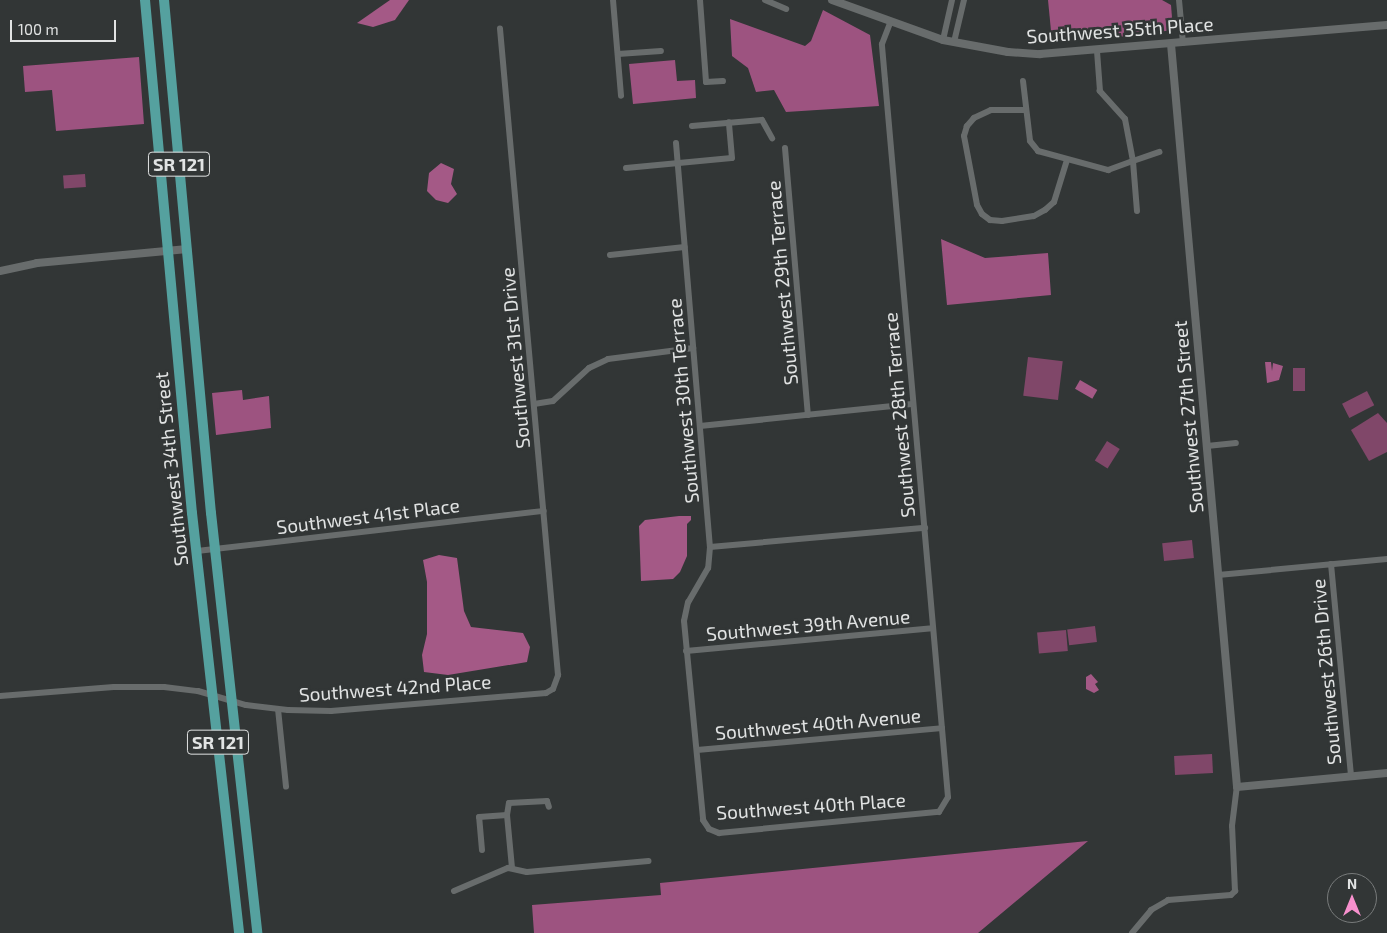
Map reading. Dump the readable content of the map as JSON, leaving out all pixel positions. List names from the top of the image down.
{
  "streets": {
    "main road": ["SR 121", "Southwest 34th Street"],
    "street": [
      "Southwest 35th Place",
      "Southwest 29th Terrace",
      "Southwest 31st Drive",
      "Southwest 30th Terrace",
      "Southwest 28th Terrace",
      "Southwest 27th Street",
      "Southwest 41st Place",
      "Southwest 39th Avenue",
      "Southwest 26th Drive",
      "Southwest 42nd Place",
      "Southwest 40th Avenue",
      "Southwest 40th Place"
    ]
  },
  "crossings": [
    ["Southwest 35th Place", "Southwest 28th Terrace"],
    ["Southwest 35th Place", "Southwest 27th Street"],
    ["Southwest 31st Drive", "Southwest 41st Place"],
    ["Southwest 31st Drive", "Southwest 42nd Place"],
    ["Southwest 30th Terrace", "Southwest 39th Avenue"],
    ["Southwest 30th Terrace", "Southwest 40th Place"],
    ["Southwest 28th Terrace", "Southwest 39th Avenue"],
    ["Southwest 28th Terrace", "Southwest 40th Avenue"],
    ["Southwest 28th Terrace", "Southwest 40th Place"],
    ["Southwest 34th Street", "Southwest 41st Place"],
    ["Southwest 34th Street", "Southwest 42nd Place"],
    ["Southwest 39th Avenue", "Southwest 40th Place"],
    ["Southwest 40th Avenue", "Southwest 40th Place"]
  ],
  "scale_bar": "100 m",
  "north": "top"
}
